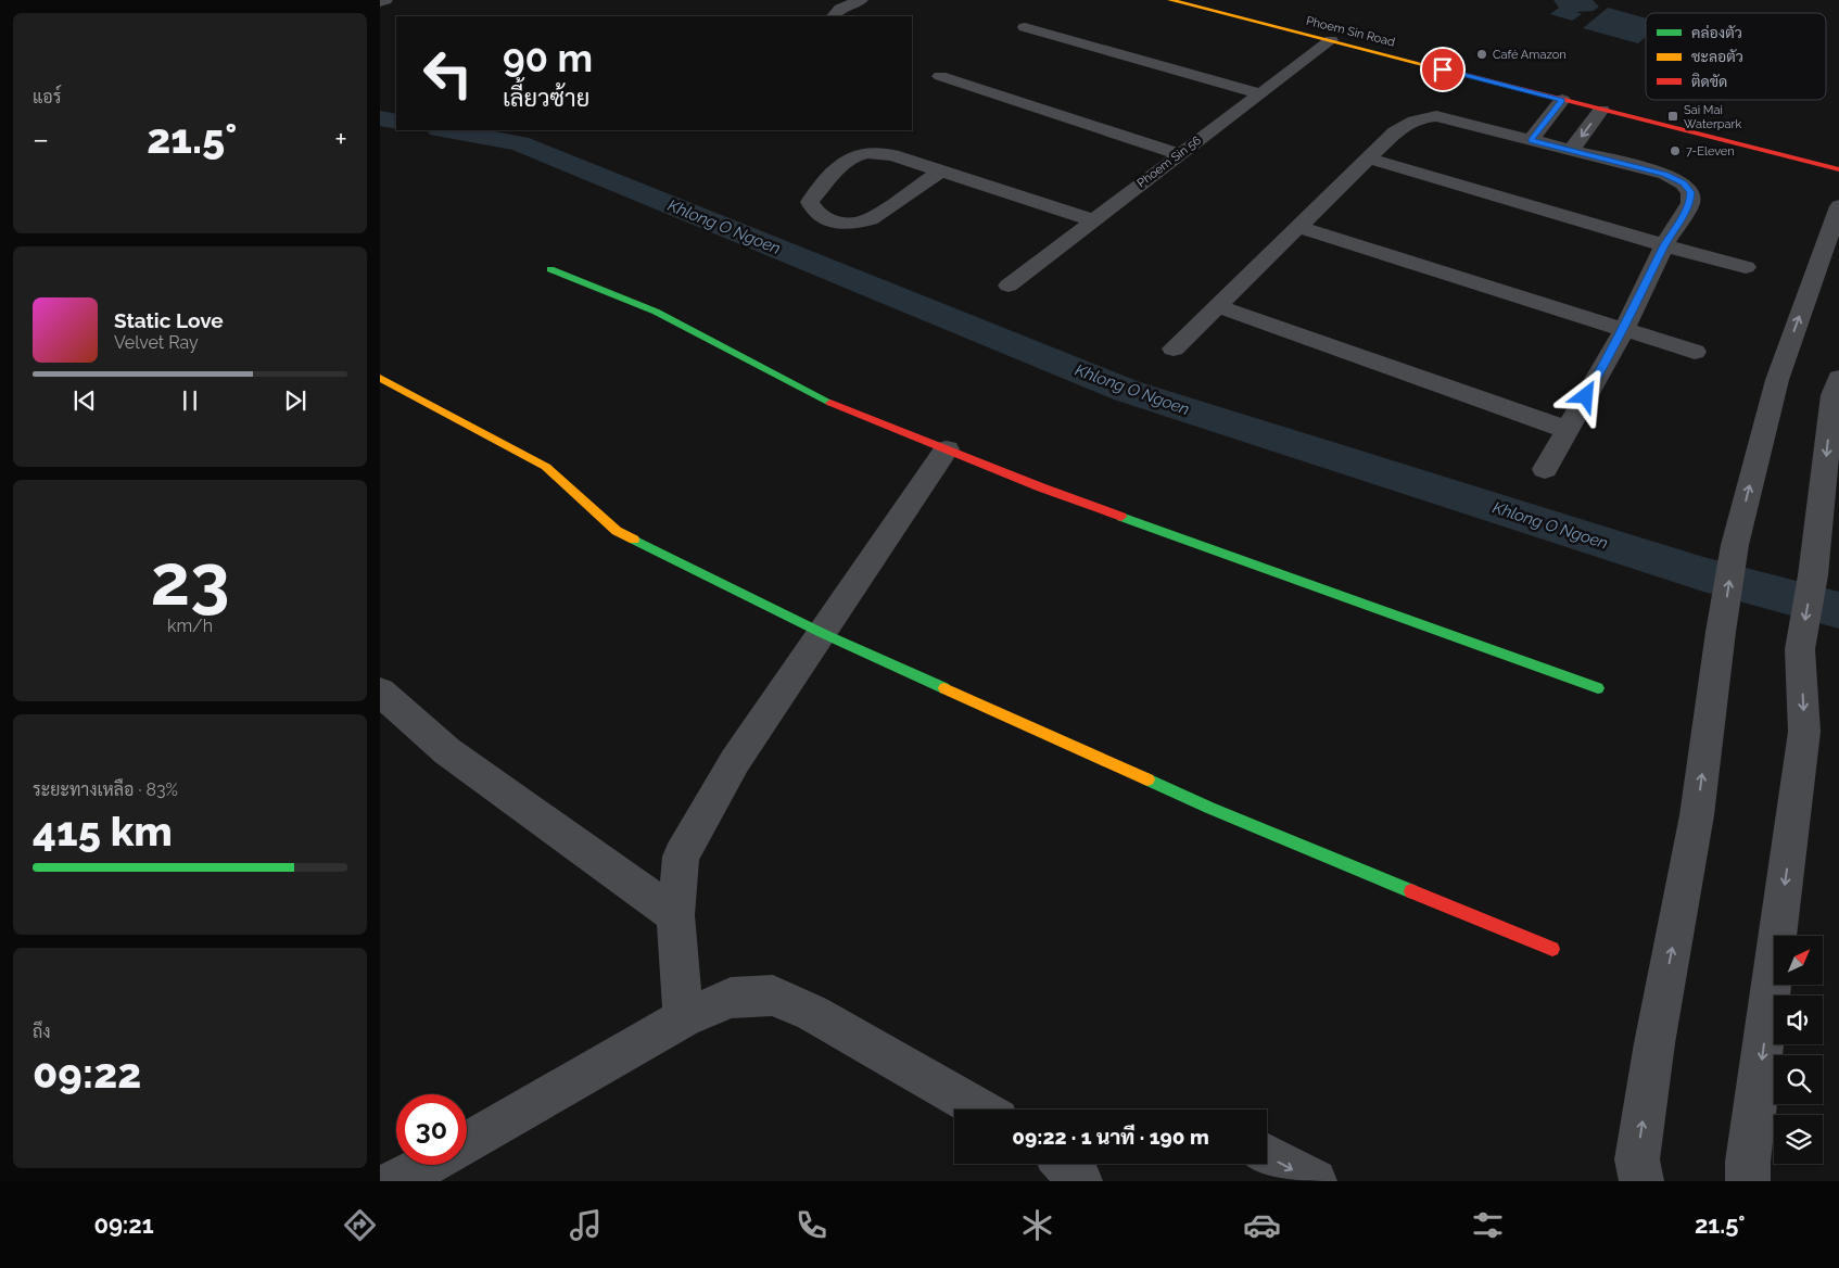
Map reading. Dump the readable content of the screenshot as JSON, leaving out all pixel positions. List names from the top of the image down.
{
  "streets": {
    "street": ["Phoem Sin Road", "Phoem Sin 56"]
  },
  "crossings": [
    ["Phoem Sin Road", "Phoem Sin 56"]
  ],
  "water": ["Khlong O Ngoen"],
  "places": {
    "other": ["Café Amazon", "7-Eleven"],
    "transit": ["Sai Mai Waterpark"]
  },
  "legend": ["คล่องตัว", "ชะลอตัว", "ติดขัด"],
  "north": "top right",
  "page": {
    "tile": [
      "แอร์",
      ["23", "km/h"],
      ["ระยะทางเหลือ · 83%", "415 km"],
      ["ถึง", "09:22"]
    ],
    "turn": ["90 m", "เลี้ยวซ้าย"],
    "heat": ["−", "21.5°", "+"],
    "song": ["Static Love", "Velvet Ray"],
    "limit": "30",
    "trip": "09:22 · 1 นาที · 190 m",
    "tabs": ["09:21", "21.5°"]
  }
}
